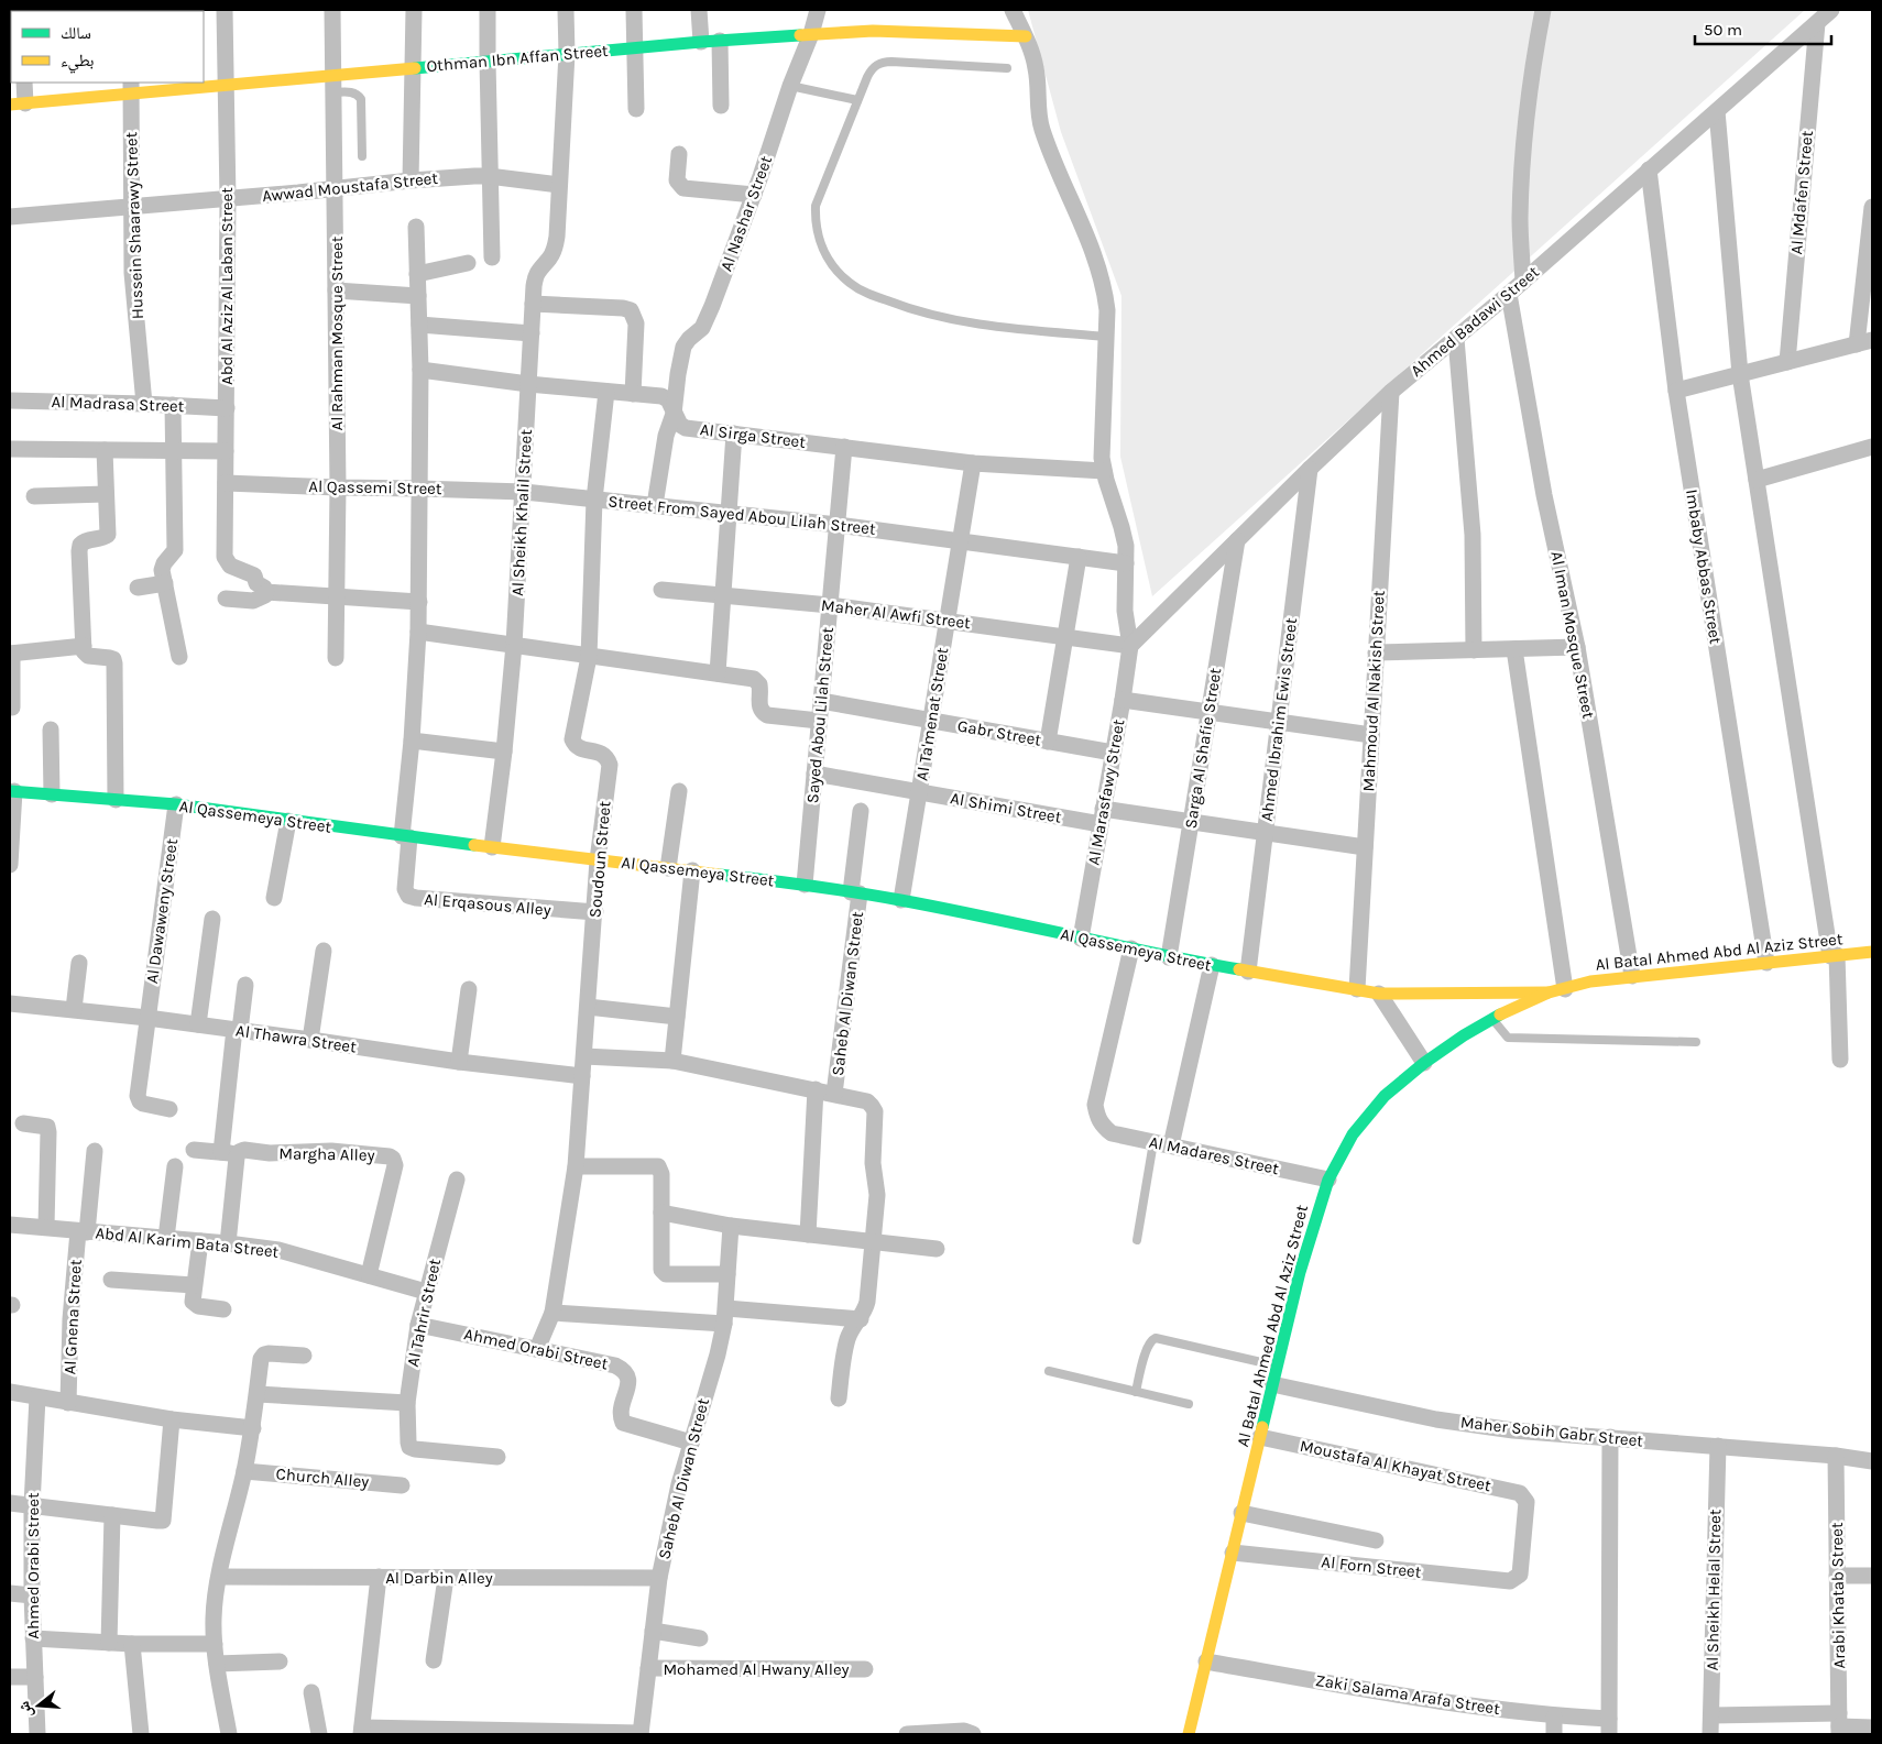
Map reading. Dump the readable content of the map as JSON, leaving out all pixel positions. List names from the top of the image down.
{
  "streets": {
    "street": [
      "Othman Ibn Affan Street",
      "Awwad Moustafa Street",
      "Al Mdafen Street",
      "Al Nashar Street",
      "Hussein Shaarawy Street",
      "Abd Al Aziz Al Laban Street",
      "Ahmed Badawi Street",
      "Al Rahman Mosque Street",
      "Al Madrasa Street",
      "Al Sirga Street",
      "Al Qassemi Street",
      "Al Sheikh Khalil Street",
      "Street From Sayed Abou Lilah Street",
      "Imbaby Abbas Street",
      "Maher Al Awfi Street",
      "Al Iman Mosque Street",
      "Mahmoud Al Nakish Street",
      "Al Ta'menat Street",
      "Sayed Abou Lilah Street",
      "Ahmed Ibrahim Ewis Street",
      "Gabr Street",
      "Sarga Al Shafie Street",
      "Al Marasfawy Street",
      "Al Shimi Street",
      "Al Qassemeya Street",
      "Soudoun Street",
      "Al Erqasous Alley",
      "Al Dawaweny Street",
      "Al Batal Ahmed Abd Al Aziz Street",
      "Saheb Al Diwan Street",
      "Al Thawra Street",
      "Margha Alley",
      "Al Madares Street",
      "Abd Al Karim Bata Street",
      "Al Tahrir Street",
      "Al Gnena Street",
      "Ahmed Orabi Street",
      "Maher Sobih Gabr Street",
      "Moustafa Al Khayat Street",
      "Church Alley",
      "Al Forn Street",
      "Al Darbin Alley",
      "Al Sheikh Helal Street",
      "Arabi Khatab Street",
      "Mohamed Al Hwany Alley",
      "Zaki Salama Arafa Street"
    ]
  },
  "crossings": [
    ["Othman Ibn Affan Street", "Al Nashar Street"],
    ["Othman Ibn Affan Street", "Hussein Shaarawy Street"],
    ["Othman Ibn Affan Street", "Abd Al Aziz Al Laban Street"],
    ["Othman Ibn Affan Street", "Al Rahman Mosque Street"],
    ["Othman Ibn Affan Street", "Al Sheikh Khalil Street"],
    ["Awwad Moustafa Street", "Hussein Shaarawy Street"],
    ["Awwad Moustafa Street", "Abd Al Aziz Al Laban Street"],
    ["Awwad Moustafa Street", "Al Rahman Mosque Street"],
    ["Awwad Moustafa Street", "Al Sheikh Khalil Street"],
    ["Al Mdafen Street", "Ahmed Badawi Street"],
    ["Al Nashar Street", "Al Sirga Street"],
    ["Al Nashar Street", "Street From Sayed Abou Lilah Street"],
    ["Hussein Shaarawy Street", "Al Madrasa Street"],
    ["Abd Al Aziz Al Laban Street", "Al Madrasa Street"],
    ["Abd Al Aziz Al Laban Street", "Al Qassemi Street"],
    ["Ahmed Badawi Street", "Imbaby Abbas Street"],
    ["Ahmed Badawi Street", "Maher Al Awfi Street"],
    ["Ahmed Badawi Street", "Al Iman Mosque Street"],
    ["Ahmed Badawi Street", "Mahmoud Al Nakish Street"],
    ["Ahmed Badawi Street", "Ahmed Ibrahim Ewis Street"],
    ["Ahmed Badawi Street", "Sarga Al Shafie Street"],
    ["Ahmed Badawi Street", "Al Marasfawy Street"],
    ["Al Rahman Mosque Street", "Al Qassemi Street"],
    ["Al Sirga Street", "Al Sheikh Khalil Street"],
    ["Al Sirga Street", "Al Ta'menat Street"],
    ["Al Sirga Street", "Sayed Abou Lilah Street"],
    ["Al Sirga Street", "Soudoun Street"],
    ["Al Qassemi Street", "Al Sheikh Khalil Street"],
    ["Al Qassemi Street", "Street From Sayed Abou Lilah Street"],
    ["Al Sheikh Khalil Street", "Street From Sayed Abou Lilah Street"],
    ["Al Sheikh Khalil Street", "Al Qassemeya Street"],
    ["Street From Sayed Abou Lilah Street", "Al Ta'menat Street"],
    ["Street From Sayed Abou Lilah Street", "Sayed Abou Lilah Street"],
    ["Street From Sayed Abou Lilah Street", "Soudoun Street"],
    ["Imbaby Abbas Street", "Al Batal Ahmed Abd Al Aziz Street"],
    ["Maher Al Awfi Street", "Al Ta'menat Street"],
    ["Maher Al Awfi Street", "Sayed Abou Lilah Street"],
    ["Maher Al Awfi Street", "Al Marasfawy Street"],
    ["Al Iman Mosque Street", "Al Batal Ahmed Abd Al Aziz Street"],
    ["Mahmoud Al Nakish Street", "Al Shimi Street"],
    ["Mahmoud Al Nakish Street", "Al Qassemeya Street"],
    ["Al Ta'menat Street", "Gabr Street"],
    ["Al Ta'menat Street", "Al Shimi Street"],
    ["Al Ta'menat Street", "Al Qassemeya Street"],
    ["Sayed Abou Lilah Street", "Gabr Street"],
    ["Sayed Abou Lilah Street", "Al Shimi Street"],
    ["Sayed Abou Lilah Street", "Al Qassemeya Street"],
    ["Ahmed Ibrahim Ewis Street", "Al Shimi Street"],
    ["Ahmed Ibrahim Ewis Street", "Al Qassemeya Street"],
    ["Gabr Street", "Al Marasfawy Street"],
    ["Sarga Al Shafie Street", "Al Shimi Street"],
    ["Sarga Al Shafie Street", "Al Qassemeya Street"],
    ["Al Marasfawy Street", "Al Shimi Street"],
    ["Al Marasfawy Street", "Al Qassemeya Street"],
    ["Al Qassemeya Street", "Soudoun Street"],
    ["Al Qassemeya Street", "Al Erqasous Alley"],
    ["Al Qassemeya Street", "Al Dawaweny Street"],
    ["Al Qassemeya Street", "Al Batal Ahmed Abd Al Aziz Street"],
    ["Al Qassemeya Street", "Saheb Al Diwan Street"],
    ["Al Qassemeya Street", "Al Madares Street"],
    ["Soudoun Street", "Al Erqasous Alley"],
    ["Soudoun Street", "Al Thawra Street"],
    ["Soudoun Street", "Ahmed Orabi Street"],
    ["Al Dawaweny Street", "Al Thawra Street"],
    ["Al Batal Ahmed Abd Al Aziz Street", "Al Madares Street"],
    ["Al Batal Ahmed Abd Al Aziz Street", "Maher Sobih Gabr Street"],
    ["Al Batal Ahmed Abd Al Aziz Street", "Moustafa Al Khayat Street"],
    ["Al Batal Ahmed Abd Al Aziz Street", "Al Forn Street"],
    ["Al Batal Ahmed Abd Al Aziz Street", "Zaki Salama Arafa Street"],
    ["Saheb Al Diwan Street", "Ahmed Orabi Street"],
    ["Saheb Al Diwan Street", "Al Darbin Alley"],
    ["Saheb Al Diwan Street", "Mohamed Al Hwany Alley"],
    ["Margha Alley", "Abd Al Karim Bata Street"],
    ["Abd Al Karim Bata Street", "Al Tahrir Street"],
    ["Abd Al Karim Bata Street", "Al Gnena Street"],
    ["Al Tahrir Street", "Ahmed Orabi Street"],
    ["Maher Sobih Gabr Street", "Al Sheikh Helal Street"],
    ["Maher Sobih Gabr Street", "Arabi Khatab Street"],
    ["Moustafa Al Khayat Street", "Al Forn Street"]
  ],
  "legend": ["سالك", "بطيء"],
  "scale_bar": "50 m",
  "north": "left"
}
